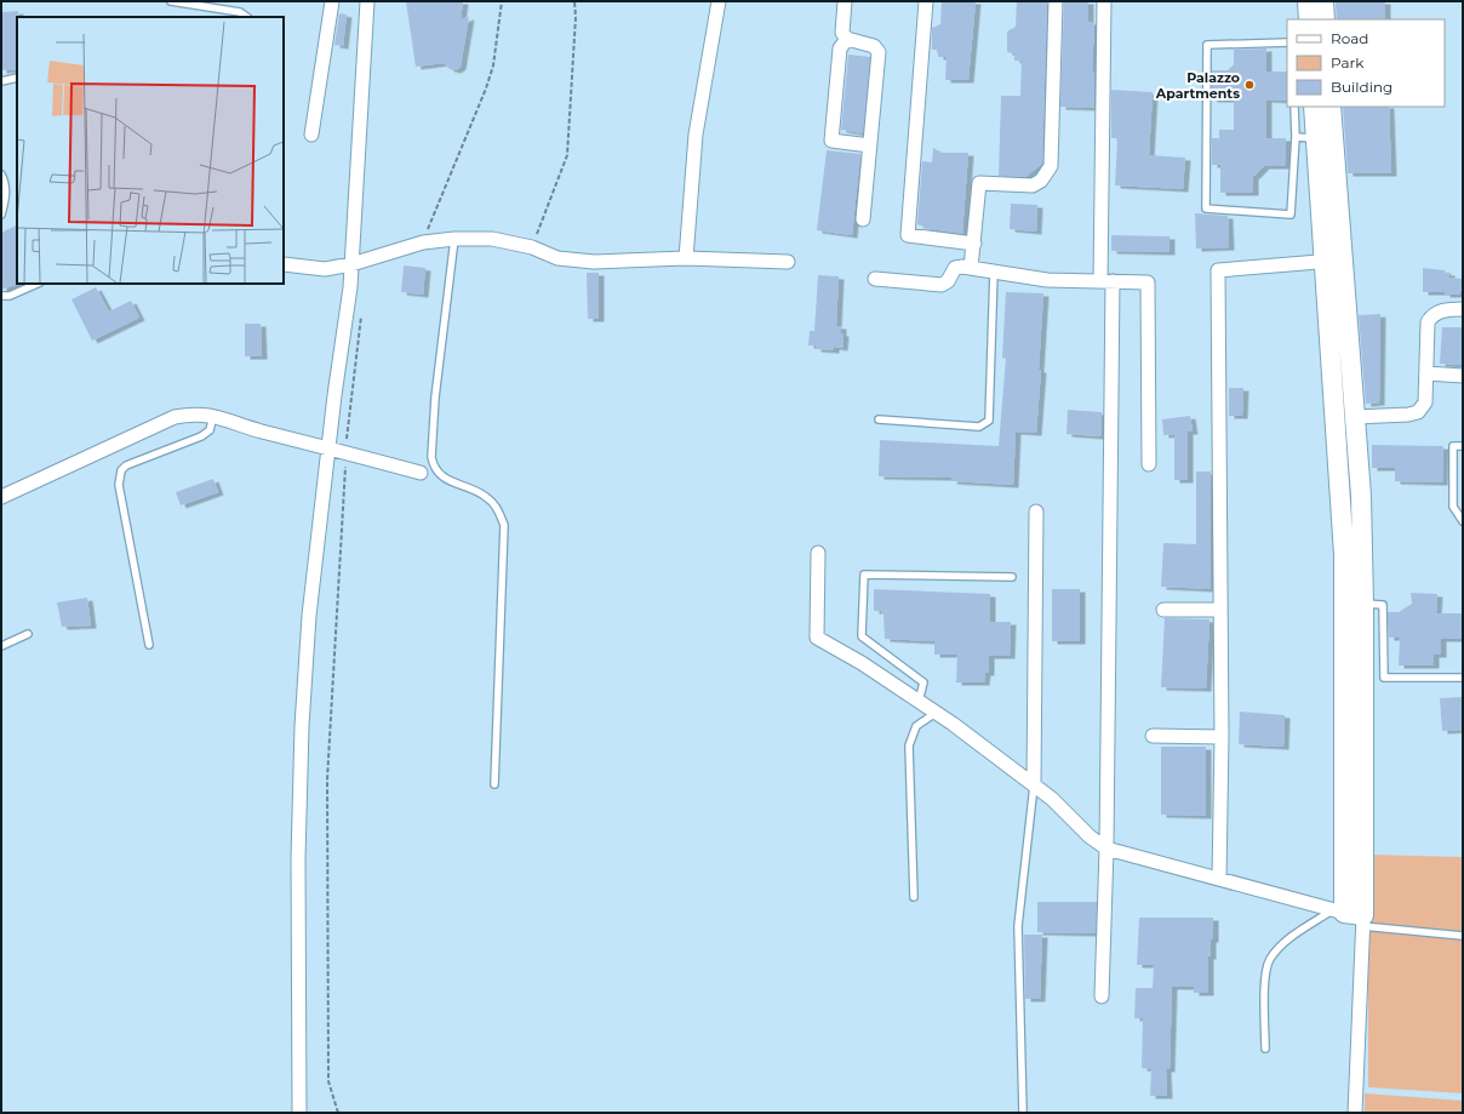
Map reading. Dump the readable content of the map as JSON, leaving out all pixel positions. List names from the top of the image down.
{
  "places": ["Palazzo Apartments"],
  "legend": ["Road", "Park", "Building"]
}
